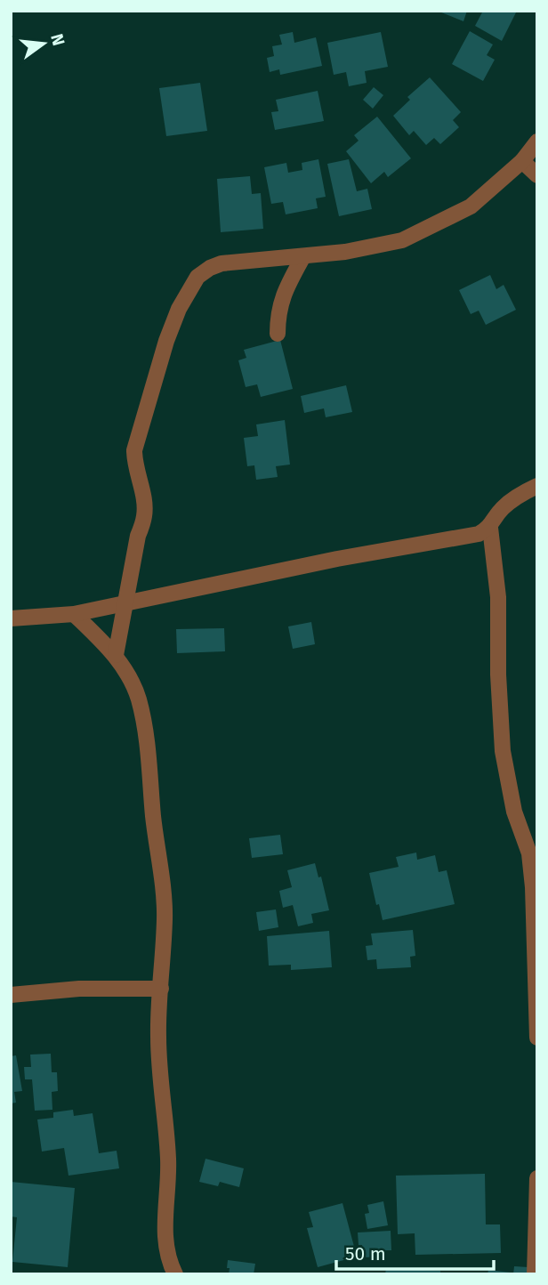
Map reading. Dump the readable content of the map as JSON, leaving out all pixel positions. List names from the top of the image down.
{
  "scale_bar": "50 m",
  "north": "right"
}
